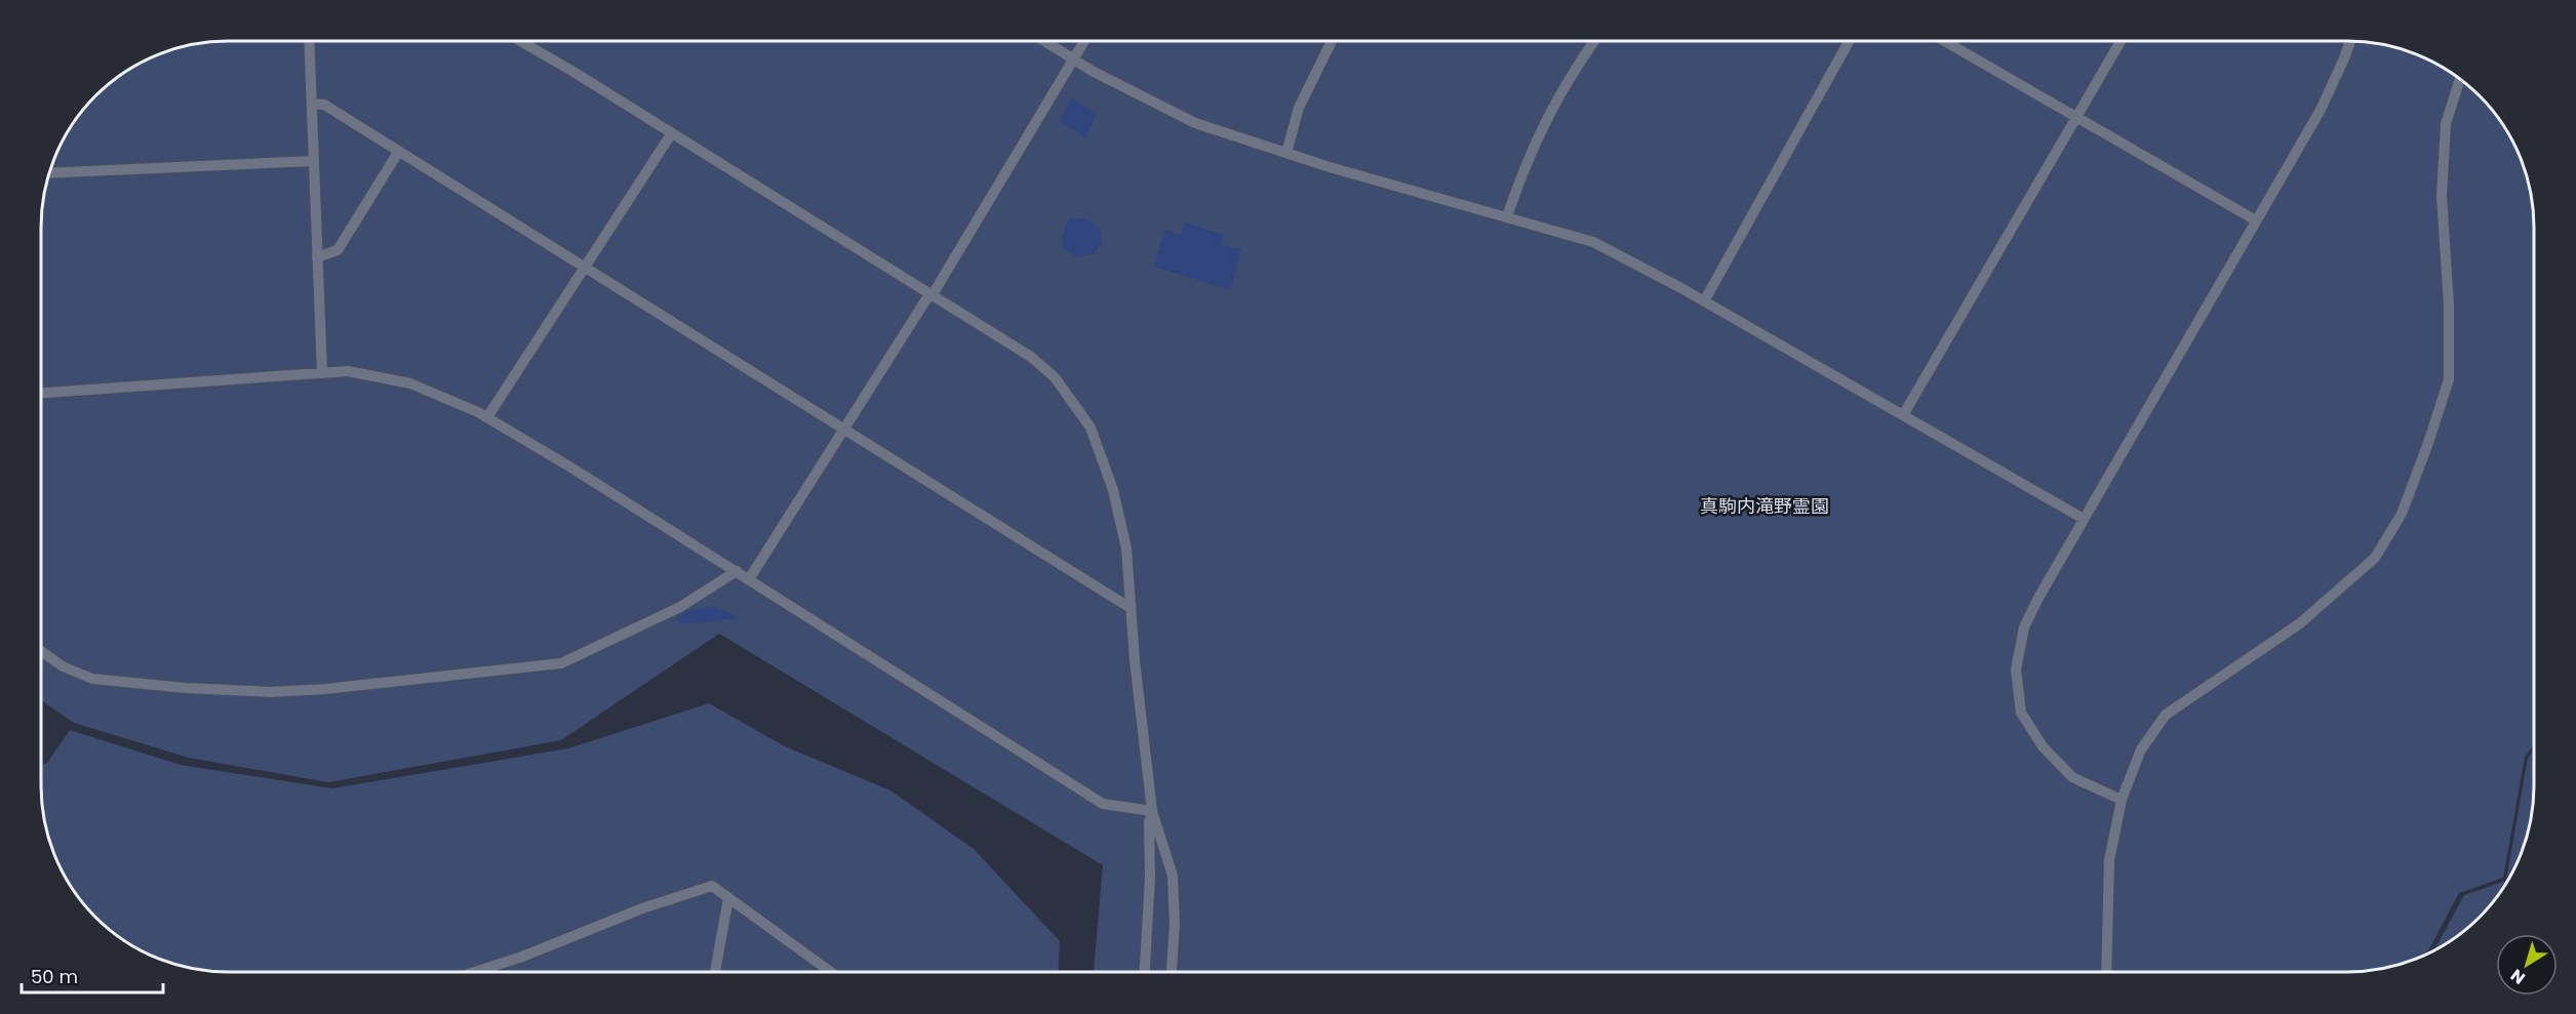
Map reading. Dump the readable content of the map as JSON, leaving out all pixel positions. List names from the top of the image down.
{
  "parks": ["真駒内滝野霊園"],
  "scale_bar": "50 m",
  "north": "bottom left"
}
